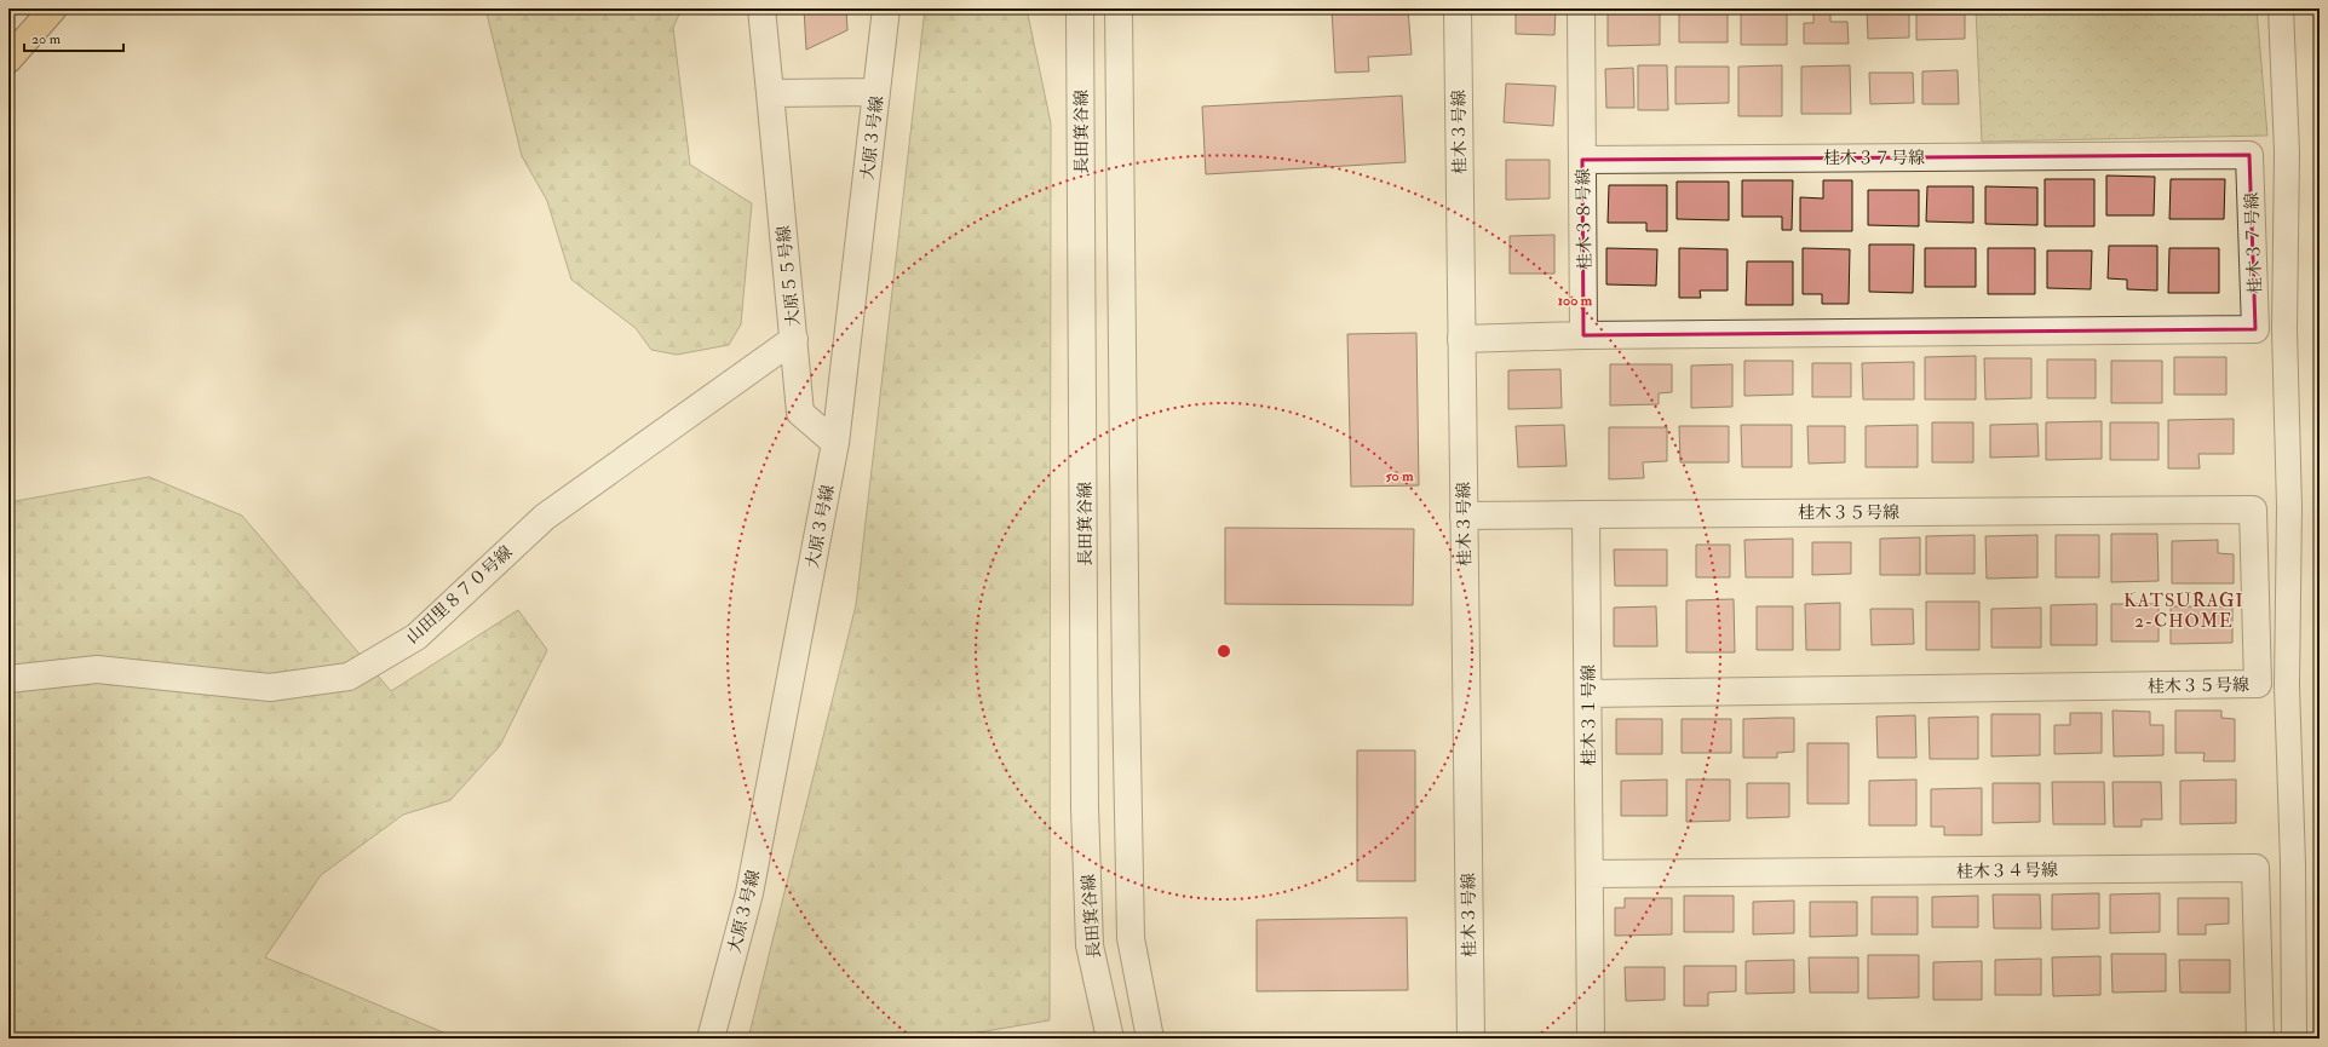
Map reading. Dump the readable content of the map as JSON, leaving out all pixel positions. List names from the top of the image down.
{
  "streets": {
    "street": [
      "長田箕谷線",
      "桂木３号線",
      "大原３号線",
      "桂木３７号線",
      "桂木３８号線",
      "大原５５号線",
      "桂木３５号線",
      "山田里８７０号線",
      "桂木３１号線",
      "桂木３４号線"
    ]
  },
  "crossings": [
    ["大原３号線", "大原５５号線"],
    ["桂木３７号線", "桂木３８号線"],
    ["大原５５号線", "山田里８７０号線"],
    ["桂木３５号線", "桂木３１号線"],
    ["桂木３１号線", "桂木３４号線"]
  ],
  "districts": ["KATSURAGI 2-CHOME"],
  "scale_bar": "20 m",
  "rings": ["100 m", "50 m"]
}
